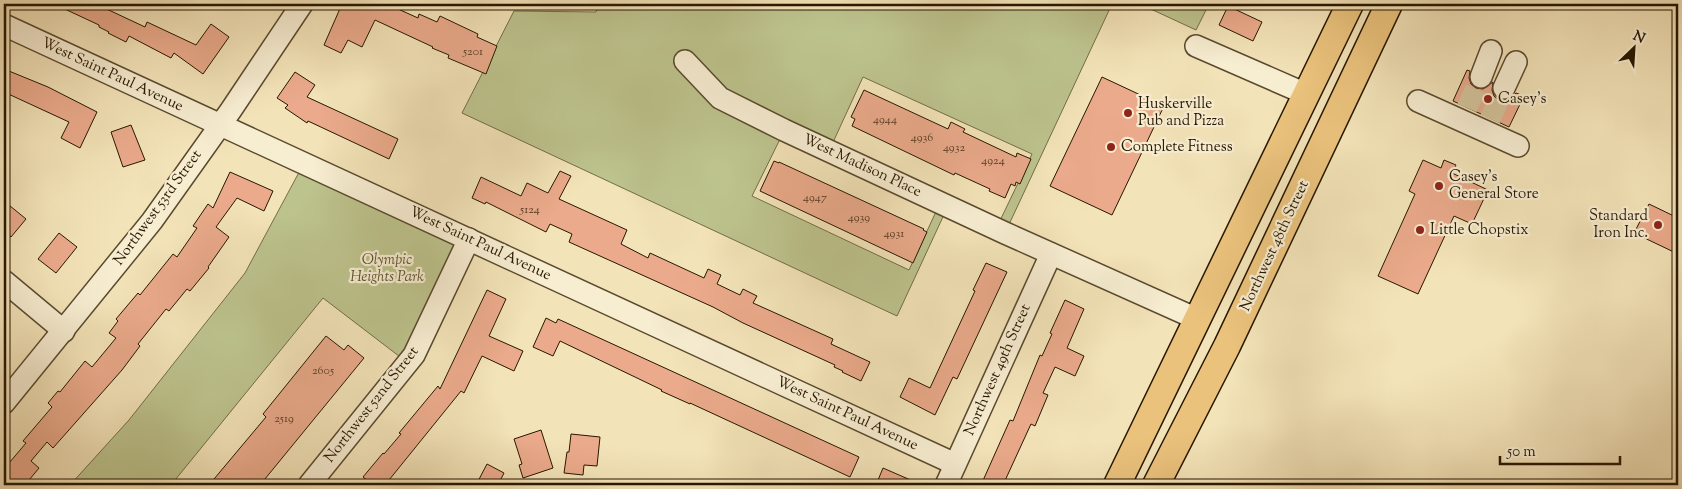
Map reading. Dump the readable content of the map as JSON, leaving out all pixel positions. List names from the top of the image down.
{
  "streets": {
    "main road": ["Northwest 48th Street"],
    "street": [
      "West Saint Paul Avenue",
      "West Madison Place",
      "Northwest 53rd Street",
      "Northwest 49th Street",
      "Northwest 52nd Street"
    ]
  },
  "crossings": [
    ["West Saint Paul Avenue", "Northwest 53rd Street"],
    ["West Saint Paul Avenue", "Northwest 49th Street"],
    ["West Saint Paul Avenue", "Northwest 52nd Street"],
    ["West Madison Place", "Northwest 49th Street"]
  ],
  "parks": ["Olympic Heights Park"],
  "places": [
    "Casey's",
    "Huskerville Pub and Pizza",
    "Complete Fitness",
    "Casey's General Store",
    "Standard Iron Inc.",
    "Little Chopstix"
  ],
  "house_numbers": [
    "5201",
    "4944",
    "4936",
    "4932",
    "4924",
    "4947",
    "5124",
    "4939",
    "4931",
    "2605",
    "2519"
  ],
  "scale_bar": "50 m",
  "north": "top right"
}
